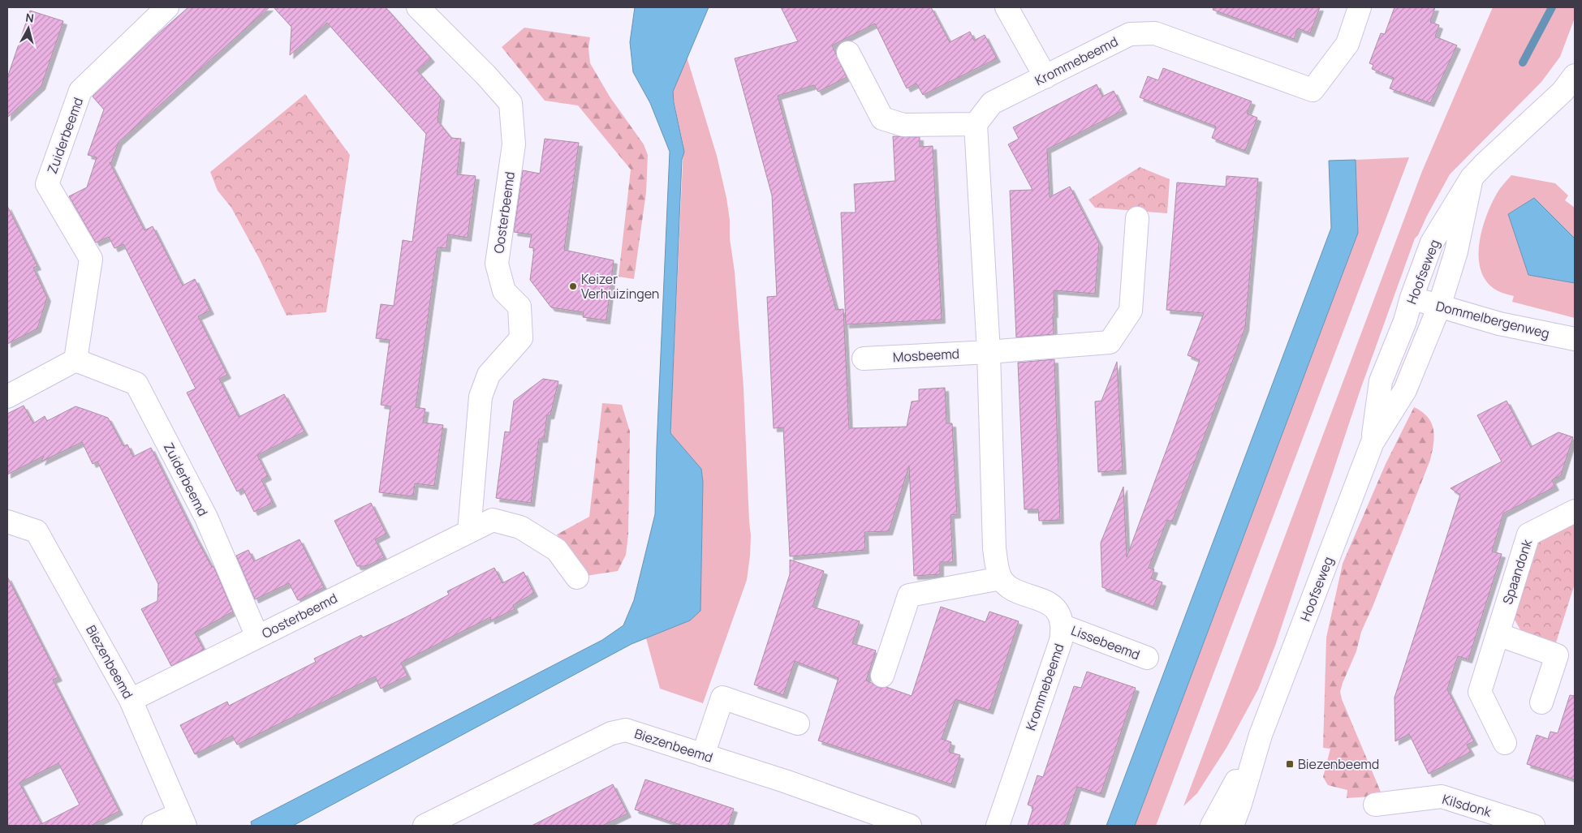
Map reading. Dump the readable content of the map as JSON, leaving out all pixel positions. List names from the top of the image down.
{
  "streets": {
    "street": [
      "Krommebeemd",
      "Zuiderbeemd",
      "Oosterbeemd",
      "Hoofseweg",
      "Dommelbergenweg",
      "Mosbeemd",
      "Spaandonk",
      "Lissebeemd",
      "Biezenbeemd",
      "Kilsdonk"
    ]
  },
  "crossings": [
    ["Krommebeemd", "Lissebeemd"],
    ["Zuiderbeemd", "Oosterbeemd"],
    ["Oosterbeemd", "Biezenbeemd"],
    ["Hoofseweg", "Dommelbergenweg"]
  ],
  "places": {
    "other": ["Keizer Verhuizingen"],
    "transit": ["Biezenbeemd"]
  },
  "north": "top"
}
